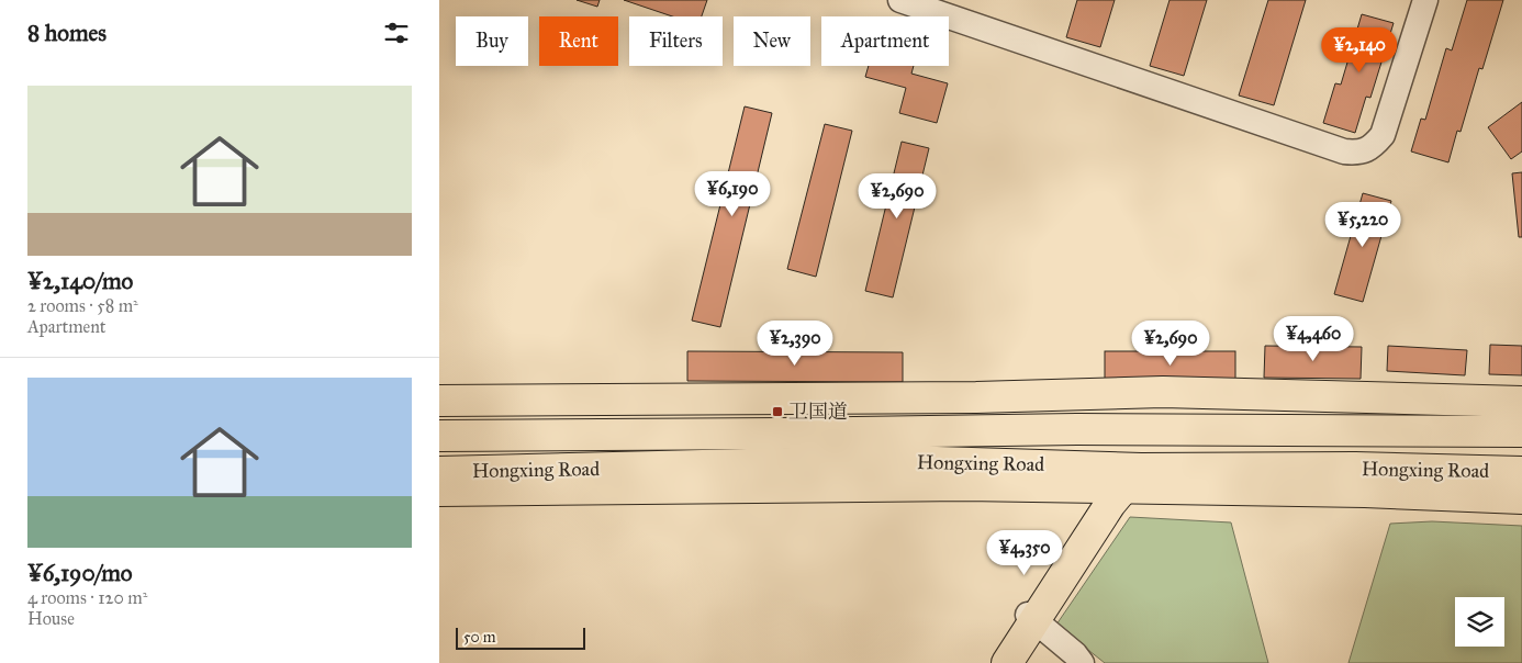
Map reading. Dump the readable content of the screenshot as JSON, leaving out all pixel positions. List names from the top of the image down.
{
  "streets": {
    "main road": ["Hongxing Road"]
  },
  "places": {
    "transit": ["卫国道"]
  },
  "scale_bar": "50 m",
  "page": {
    "heading": "8 homes",
    "chip": [
      "Buy",
      "Rent",
      "Filters",
      "New",
      "Apartment"
    ],
    "price": [
      "¥2,140",
      "¥6,190",
      "¥2,690",
      "¥5,220",
      "¥4,460",
      "¥2,390",
      "¥2,690",
      "¥4,350"
    ],
    "list": [
      {
        "name": "¥2,140/mo",
        "note": "2 rooms · 58 m² · Apartment"
      },
      {
        "name": "¥6,190/mo",
        "note": "4 rooms · 120 m² · House"
      }
    ],
    "scale": "50 m"
  }
}
